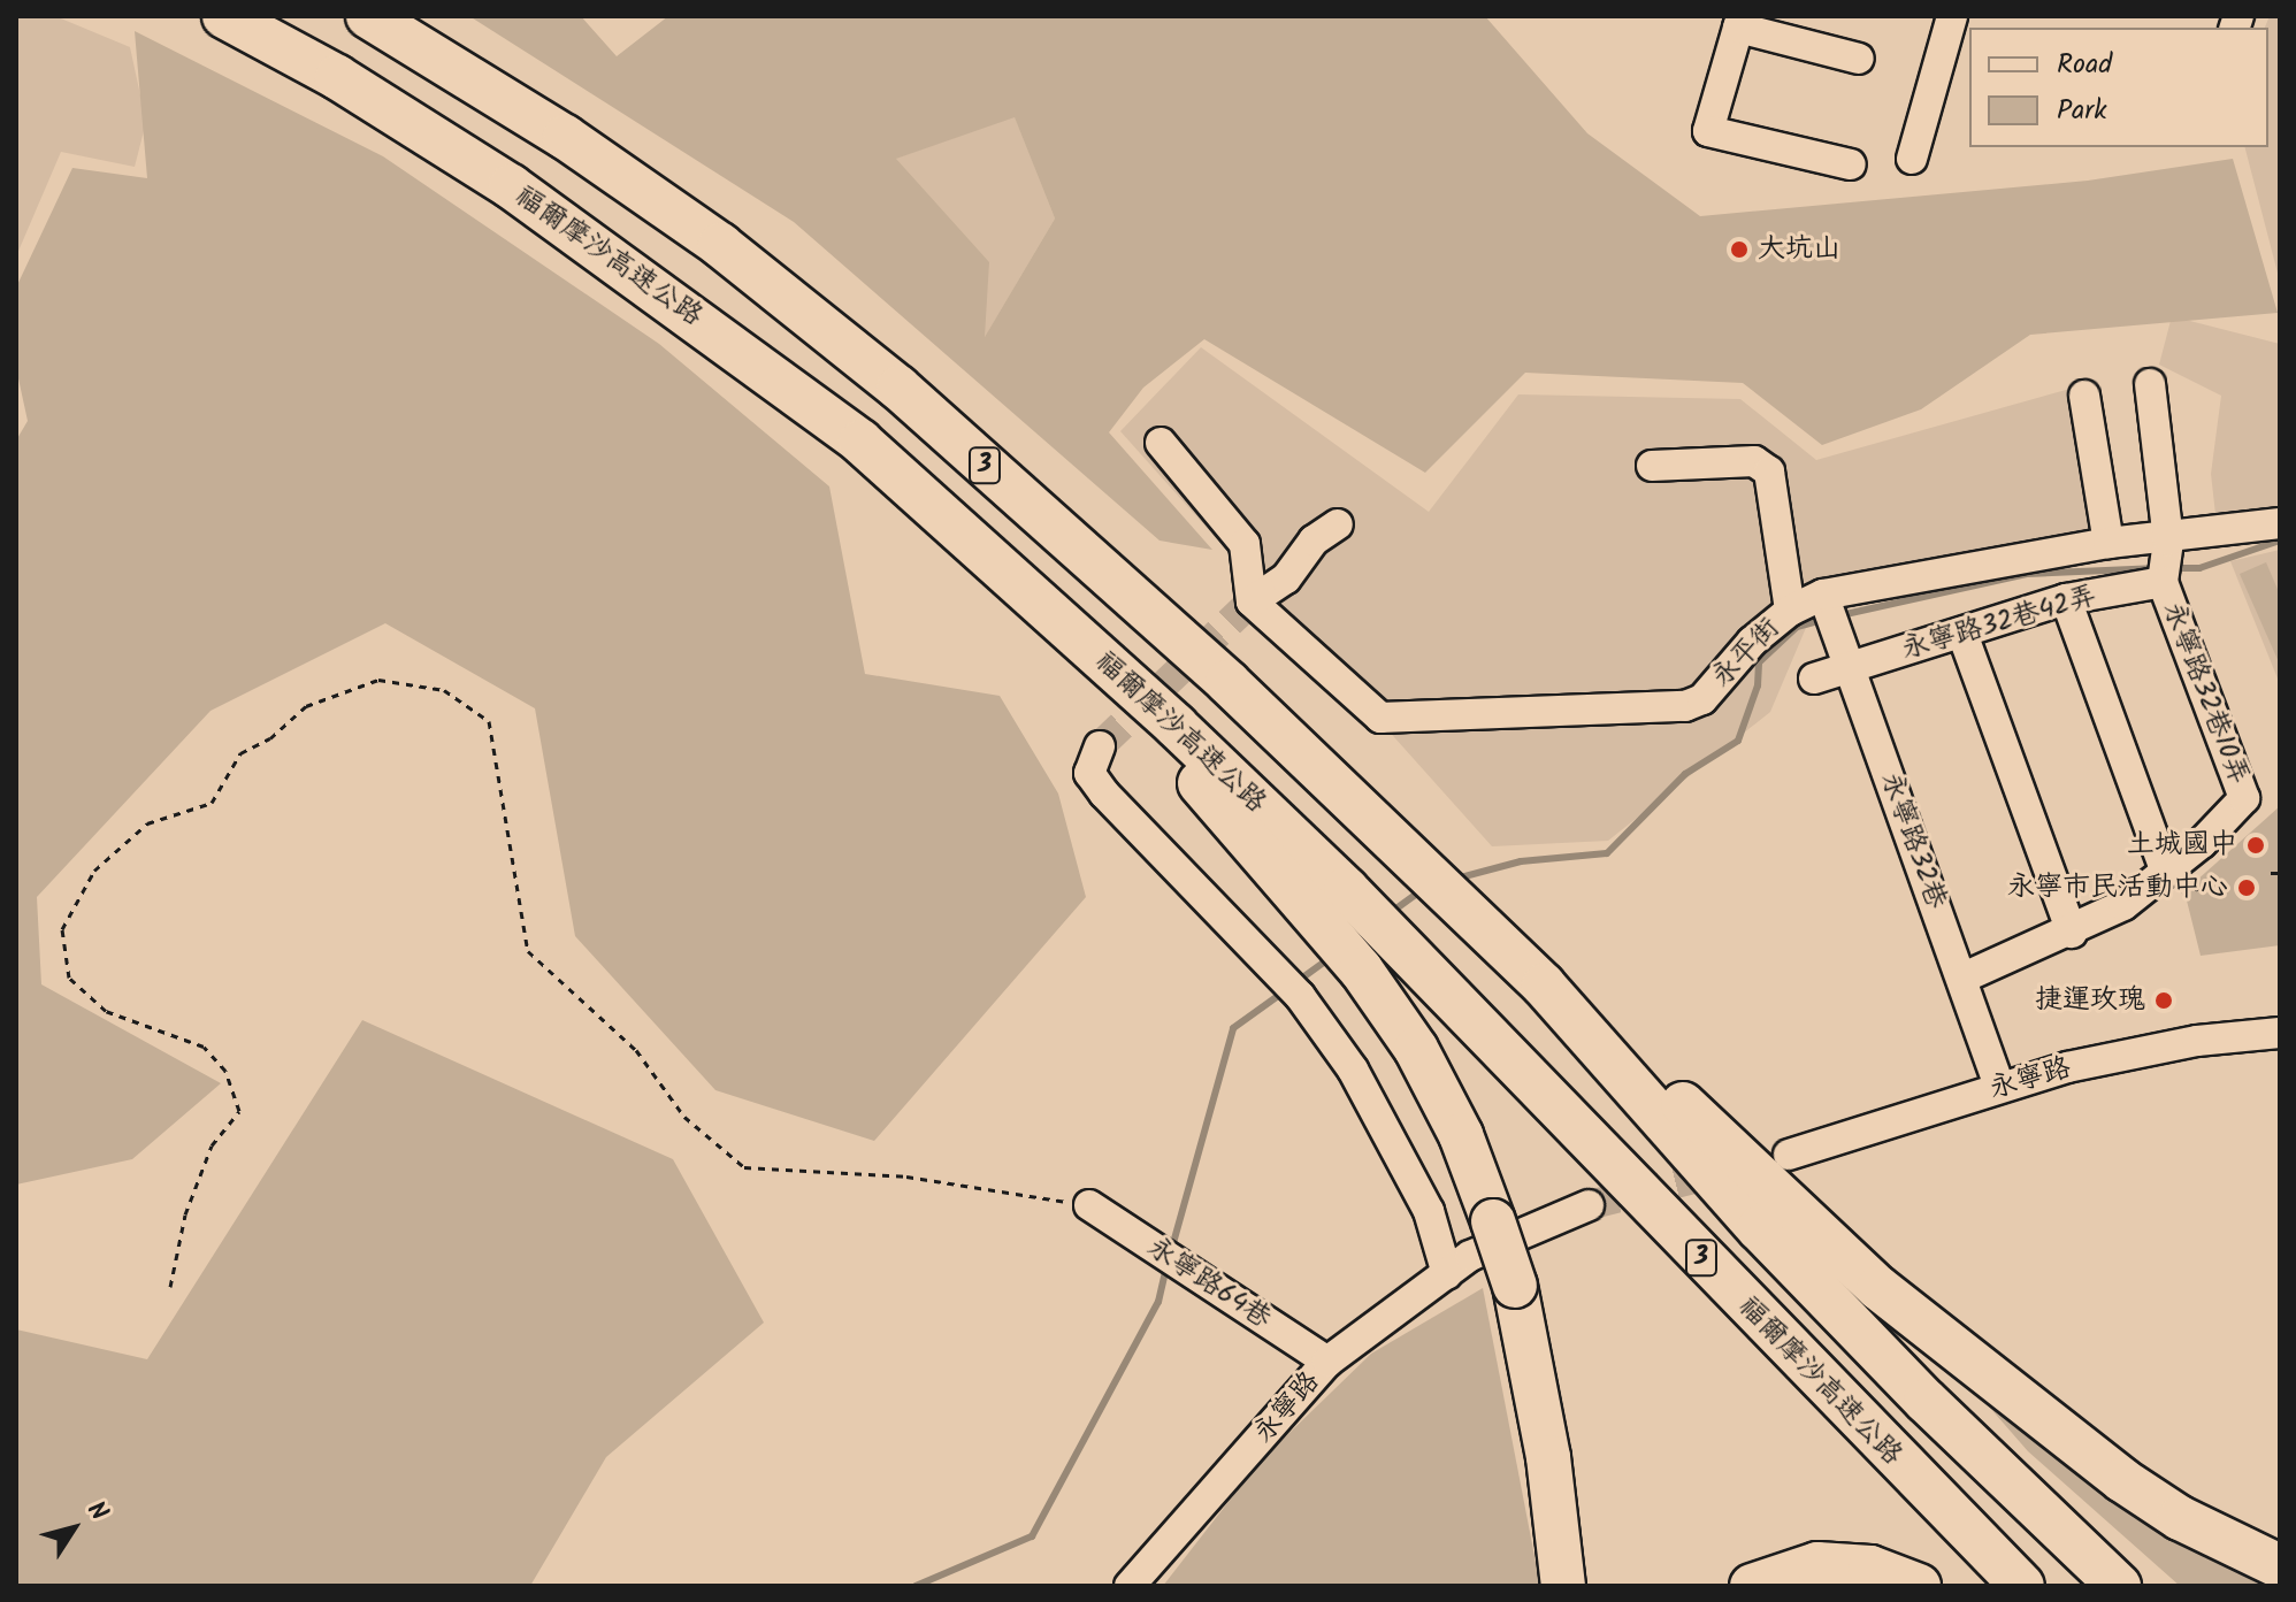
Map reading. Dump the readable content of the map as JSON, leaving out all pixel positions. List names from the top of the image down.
{
  "streets": {
    "highway": ["福爾摩沙高速公路", "3"],
    "street": [
      "永寧路32巷42弄",
      "永平街",
      "永寧路32巷10弄",
      "永寧路32巷",
      "永寧路",
      "永寧路64巷"
    ]
  },
  "crossings": [
    ["永寧路32巷42弄", "永寧路32巷10弄"],
    ["永寧路32巷42弄", "永寧路32巷"],
    ["永平街", "永寧路32巷"],
    ["永寧路32巷10弄", "永寧路32巷"],
    ["永寧路32巷", "永寧路"],
    ["永寧路", "永寧路64巷"]
  ],
  "places": [
    "大坑山",
    "土城國中",
    "永寧市民活動中心",
    "捷運玫瑰"
  ],
  "legend": ["Road", "Park"],
  "north": "top right"
}
